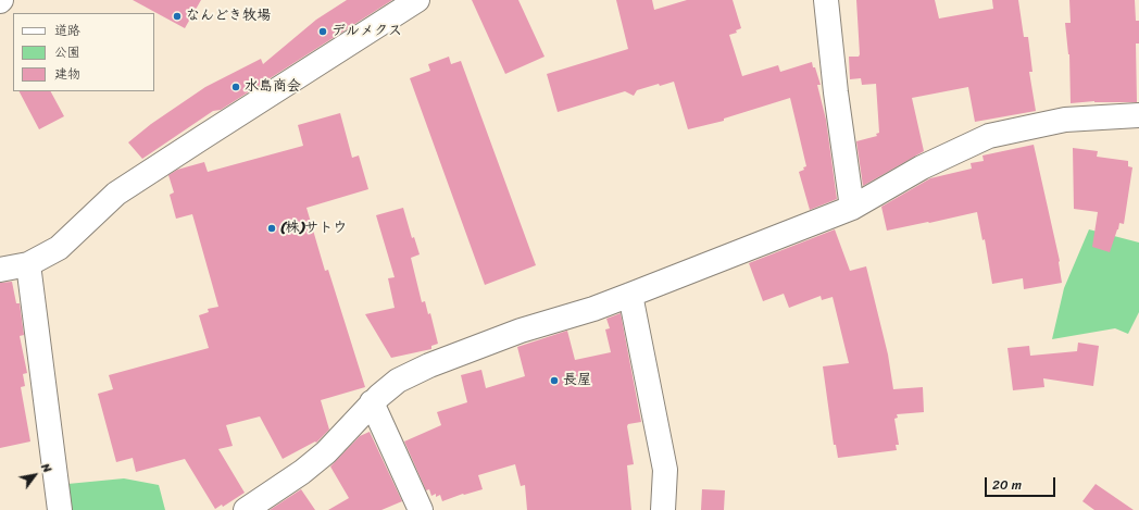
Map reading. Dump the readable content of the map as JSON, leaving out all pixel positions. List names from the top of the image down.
{
  "places": [
    "なんどき牧場",
    "デルメクス",
    "水島商会",
    "(株)サトウ",
    "長屋"
  ],
  "legend": ["道路", "公園", "建物"],
  "scale_bar": "20 m",
  "north": "top right"
}
